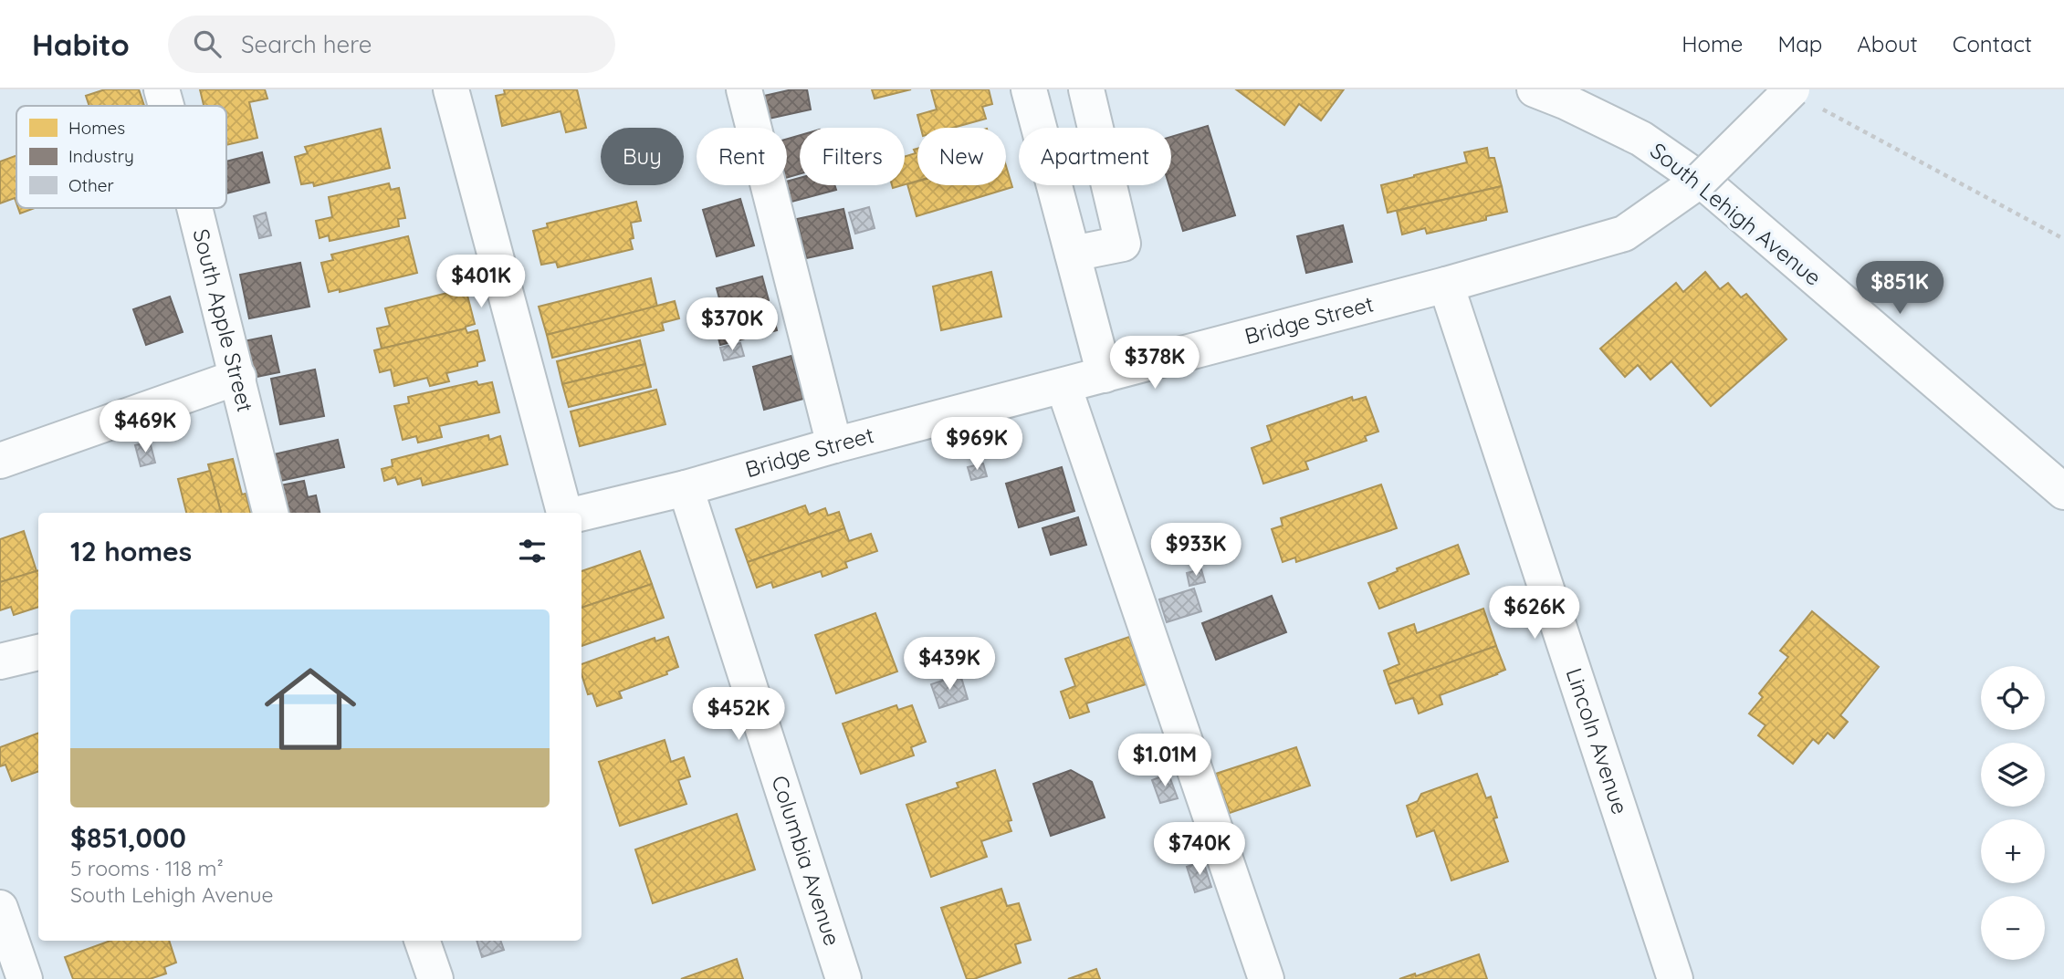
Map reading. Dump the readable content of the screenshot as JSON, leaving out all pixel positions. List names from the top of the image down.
{
  "streets": {
    "street": [
      "South Lehigh Avenue",
      "South Apple Street",
      "Bridge Street",
      "Lincoln Avenue",
      "Columbia Avenue"
    ]
  },
  "crossings": [
    ["South Lehigh Avenue", "Bridge Street"],
    ["Bridge Street", "Lincoln Avenue"],
    ["Bridge Street", "Columbia Avenue"]
  ],
  "legend": ["Homes", "Industry", "Other"],
  "page": {
    "header": "Habito",
    "search": "Search here",
    "nav": [
      "Home",
      "Map",
      "About",
      "Contact"
    ],
    "chip": [
      "Buy",
      "Rent",
      "Filters",
      "New",
      "Apartment"
    ],
    "price": [
      "$401K",
      "$851K",
      "$370K",
      "$378K",
      "$469K",
      "$969K",
      "$933K",
      "$626K",
      "$439K",
      "$452K",
      "$1.01M",
      "$740K"
    ],
    "heading": "12 homes",
    "list": [
      {
        "name": "$851,000",
        "note": "5 rooms · 118 m² · South Lehigh Avenue"
      }
    ],
    "map_buttons": ["+", "−"]
  }
}
